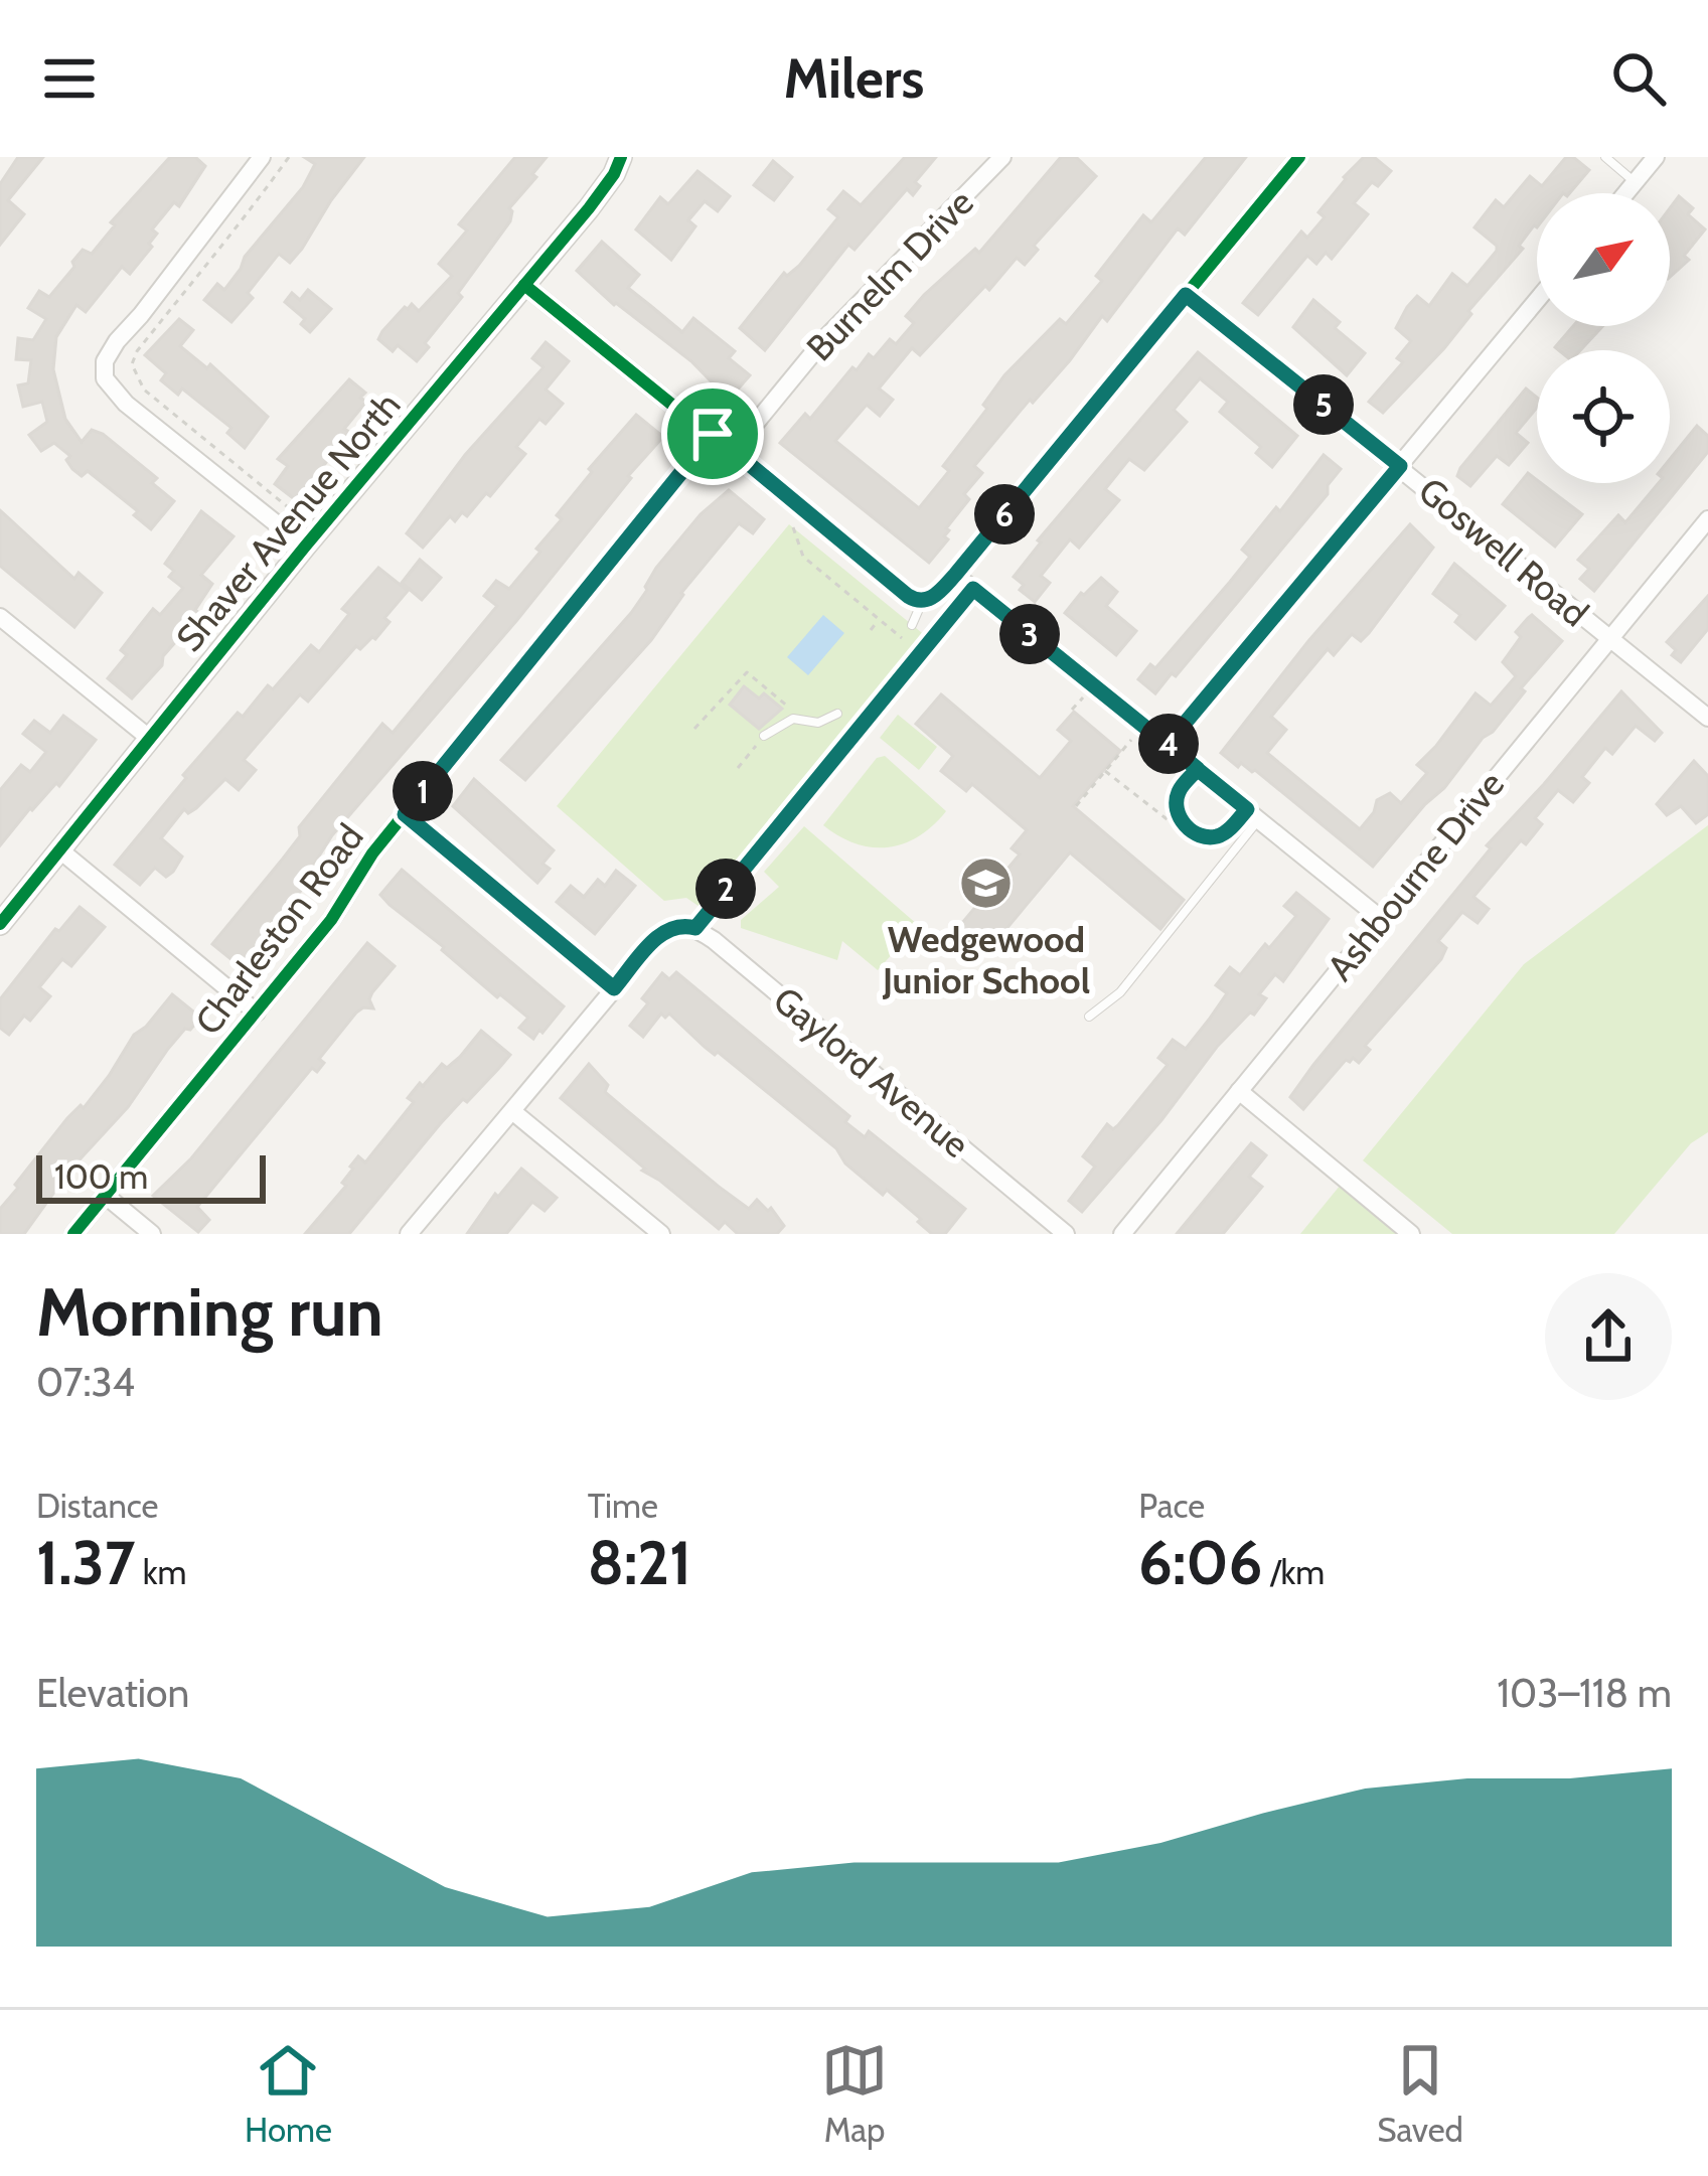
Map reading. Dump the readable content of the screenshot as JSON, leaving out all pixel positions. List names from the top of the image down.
{
  "streets": {
    "street": [
      "Burnelm Drive",
      "Shaver Avenue North",
      "Goswell Road",
      "Ashbourne Drive",
      "Charleston Road",
      "Gaylord Avenue"
    ]
  },
  "crossings": [
    ["Goswell Road", "Ashbourne Drive"]
  ],
  "places": {
    "school or university": ["Wedgewood Junior School"]
  },
  "scale_bar": "100 m",
  "north": "top right",
  "page": {
    "header": "Milers",
    "pins": [
      "5",
      "6",
      "3",
      "4",
      "1",
      "2"
    ],
    "scale": "100 m",
    "heading": ["Morning run", "07:34"],
    "stats": [
      ["Distance", "1.37 km"],
      ["Time", "8:21"],
      ["Pace", "6:06 /km"]
    ],
    "chart": ["Elevation", "103–118 m"],
    "tabs": ["Home", "Map", "Saved"]
  }
}
